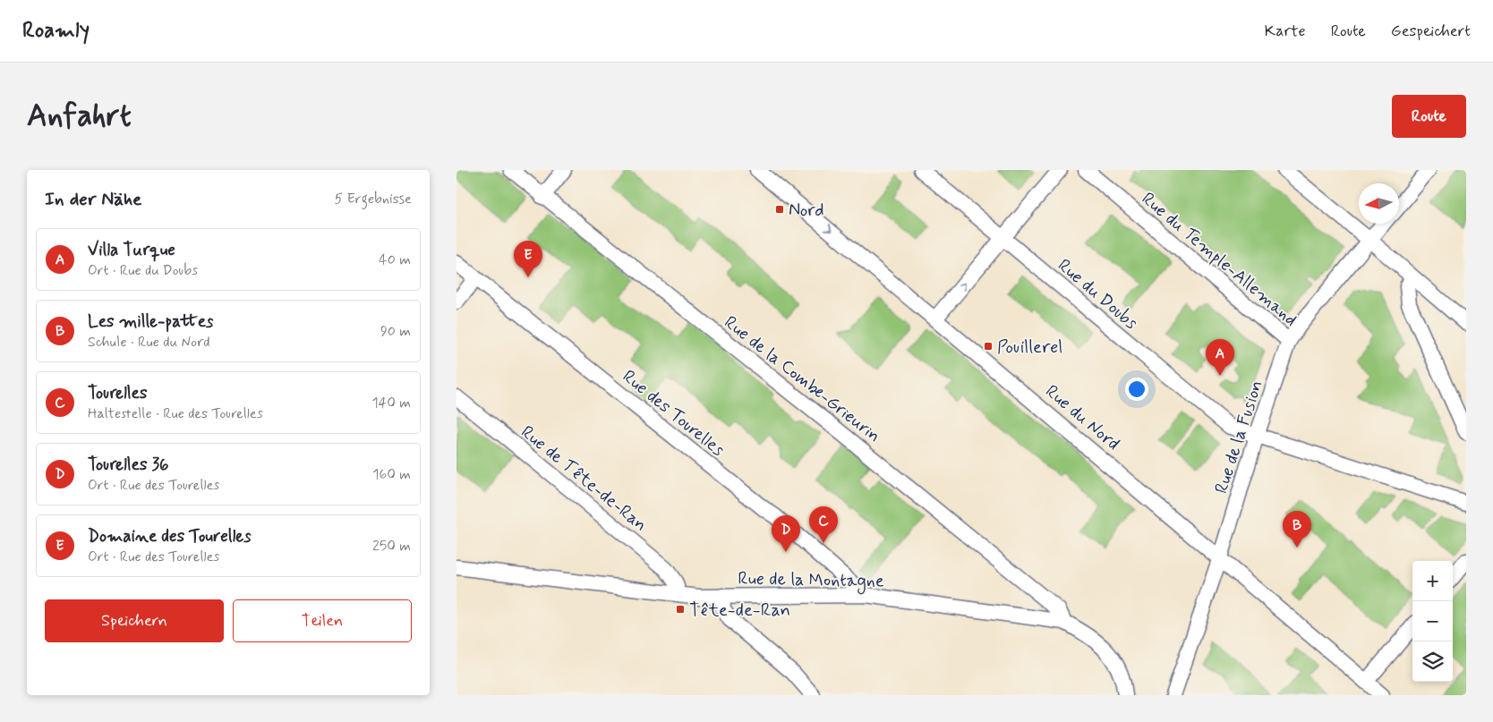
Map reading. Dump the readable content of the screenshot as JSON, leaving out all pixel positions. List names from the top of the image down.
{
  "streets": {
    "street": [
      "Rue du Temple-Allemand",
      "Rue du Doubs",
      "Rue de la Combe-Grieurin",
      "Rue des Tourelles",
      "Rue du Nord",
      "Rue de la Fusion",
      "Rue de Tête-de-Ran",
      "Rue de la Montagne"
    ]
  },
  "crossings": [
    ["Rue du Temple-Allemand", "Rue de la Fusion"],
    ["Rue du Doubs", "Rue de la Fusion"],
    ["Rue de la Combe-Grieurin", "Rue de la Montagne"],
    ["Rue des Tourelles", "Rue de la Montagne"],
    ["Rue du Nord", "Rue de la Fusion"],
    ["Rue de Tête-de-Ran", "Rue de la Montagne"]
  ],
  "places": {
    "transit": ["Nord", "Pouillerel", "Tête-de-Ran"]
  },
  "north": "left",
  "page": {
    "header": "Roamly",
    "nav": ["Karte", "Route", "Gespeichert"],
    "buttons": [
      "Route",
      ["Speichern", "Teilen"]
    ],
    "title": "Anfahrt",
    "heading": ["In der Nähe", "5 Ergebnisse"],
    "list": [
      {
        "mark": "A",
        "name": "Villa Turque",
        "note": "Ort · Rue du Doubs",
        "value": "40 m"
      },
      {
        "mark": "B",
        "name": "Les mille-pattes",
        "note": "Schule · Rue du Nord",
        "value": "90 m"
      },
      {
        "mark": "C",
        "name": "Tourelles",
        "note": "Haltestelle · Rue des Tourelles",
        "value": "140 m"
      },
      {
        "mark": "D",
        "name": "Tourelles 36",
        "note": "Ort · Rue des Tourelles",
        "value": "160 m"
      },
      {
        "mark": "E",
        "name": "Domaine des Tourelles",
        "note": "Ort · Rue des Tourelles",
        "value": "250 m"
      }
    ],
    "pins": [
      "E",
      "A",
      "C",
      "B",
      "D"
    ],
    "map_buttons": ["+", "−"]
  }
}
